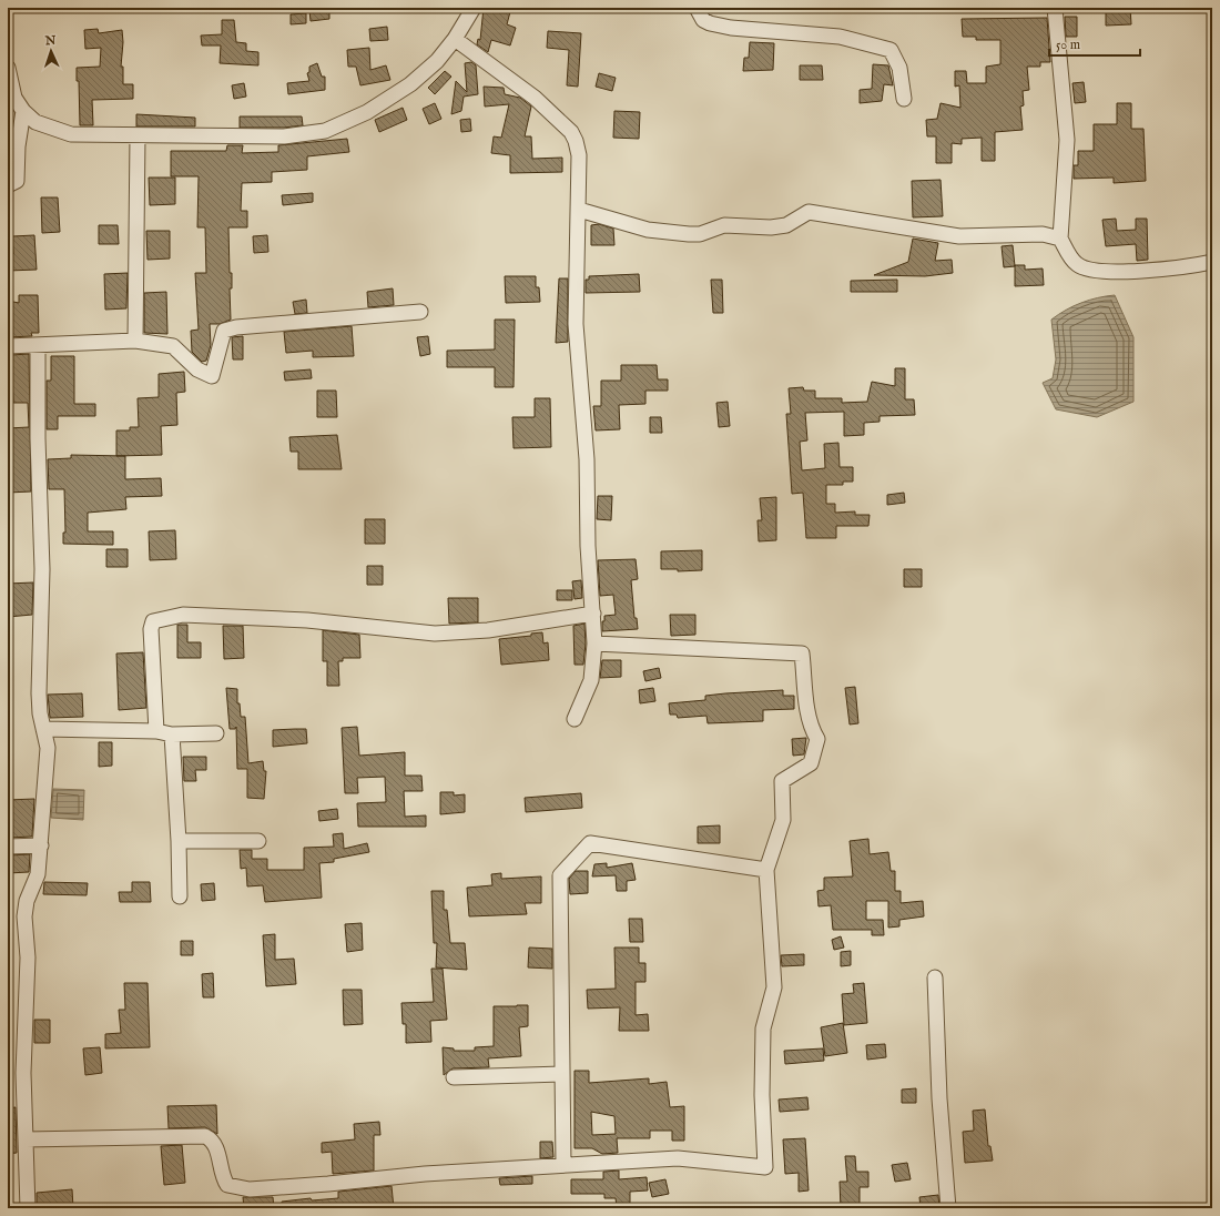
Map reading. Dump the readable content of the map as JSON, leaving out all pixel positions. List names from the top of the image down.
{
  "scale_bar": "50 m",
  "north": "top"
}
